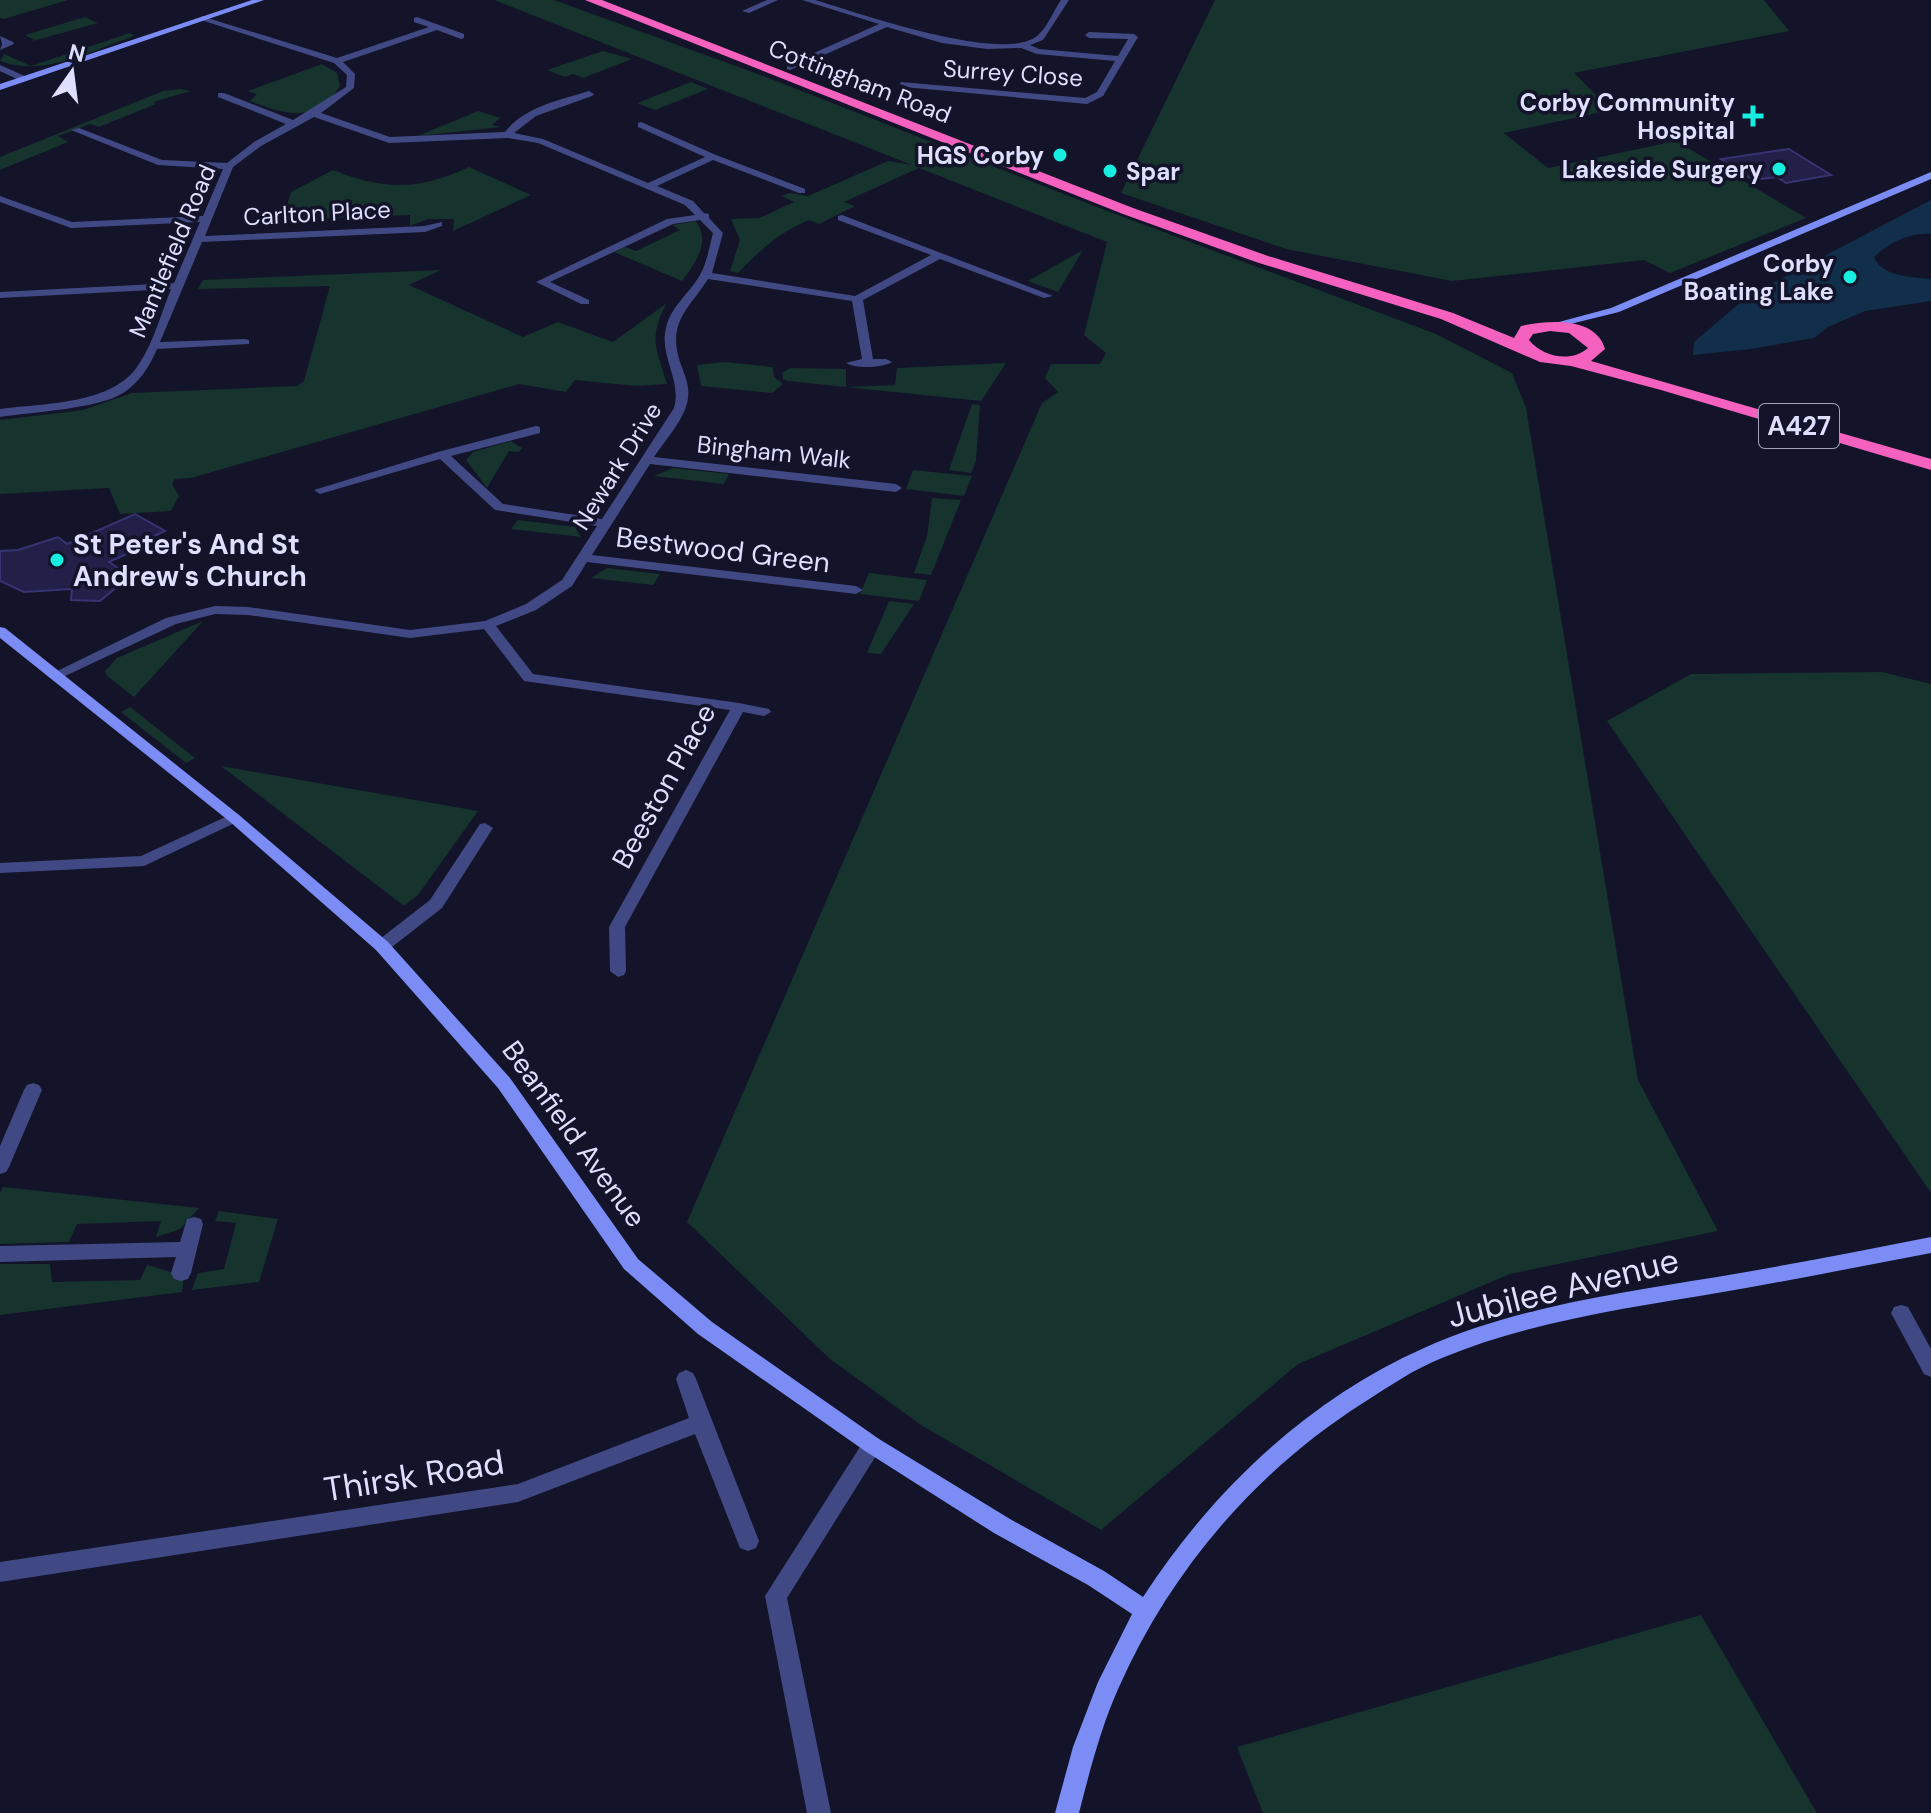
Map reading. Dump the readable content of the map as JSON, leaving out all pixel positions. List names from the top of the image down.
{
  "streets": {
    "highway": ["Cottingham Road", "A427"],
    "street": [
      "Surrey Close",
      "Carlton Place",
      "Mantlefield Road",
      "Bingham Walk",
      "Newark Drive",
      "Bestwood Green",
      "Beeston Place",
      "Beanfield Avenue",
      "Jubilee Avenue",
      "Thirsk Road"
    ]
  },
  "crossings": [
    ["Cottingham Road", "A427"],
    ["Carlton Place", "Mantlefield Road"],
    ["Bingham Walk", "Newark Drive"],
    ["Newark Drive", "Bestwood Green"],
    ["Newark Drive", "Beeston Place"],
    ["Newark Drive", "Beanfield Avenue"],
    ["Beanfield Avenue", "Jubilee Avenue"]
  ],
  "places": {
    "health": ["Corby Community Hospital"],
    "other": [
      "HGS Corby",
      "Lakeside Surgery",
      "Spar",
      "Corby Boating Lake",
      "St Peter's And St Andrew's Church"
    ]
  },
  "north": "top"
}
